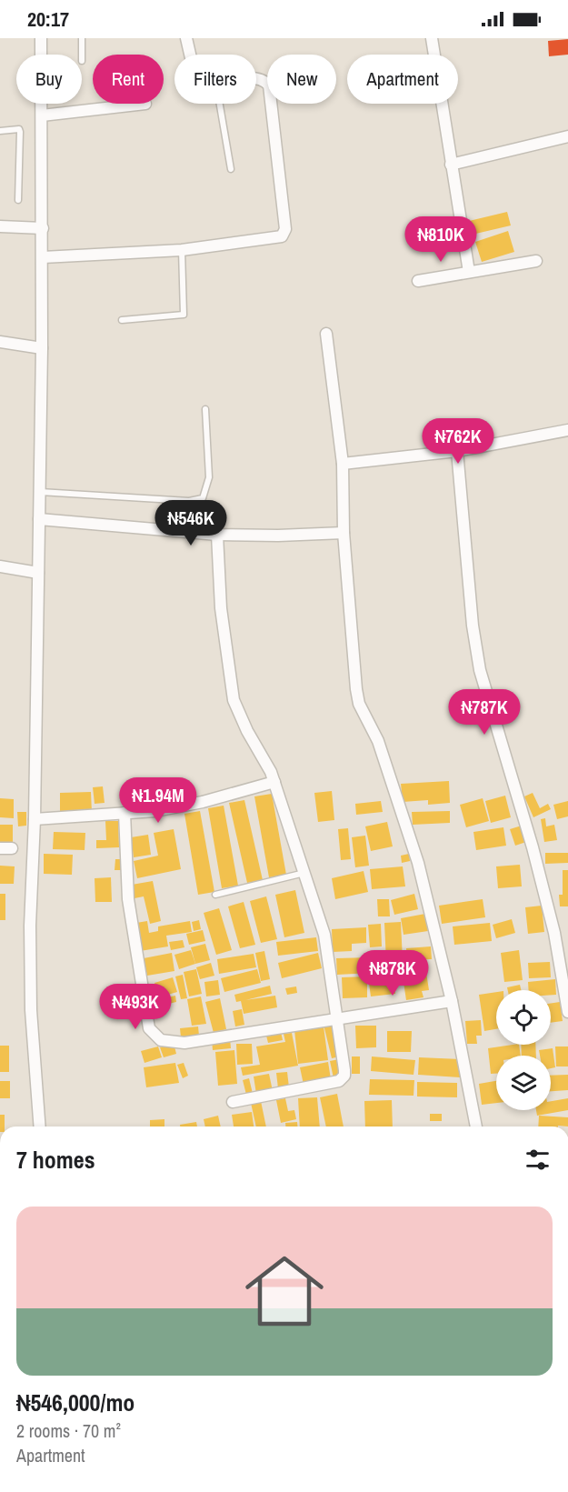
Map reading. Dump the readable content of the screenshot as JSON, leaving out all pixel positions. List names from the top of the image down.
{
  "page": {
    "status": "20:17",
    "chip": [
      "Buy",
      "Rent",
      "Filters",
      "New",
      "Apartment"
    ],
    "price": [
      "₦810K",
      "₦762K",
      "₦546K",
      "₦787K",
      "₦1.94M",
      "₦878K",
      "₦493K"
    ],
    "heading": "7 homes",
    "list": [
      {
        "name": "₦546,000/mo",
        "note": "2 rooms · 70 m² · Apartment"
      }
    ]
  }
}
